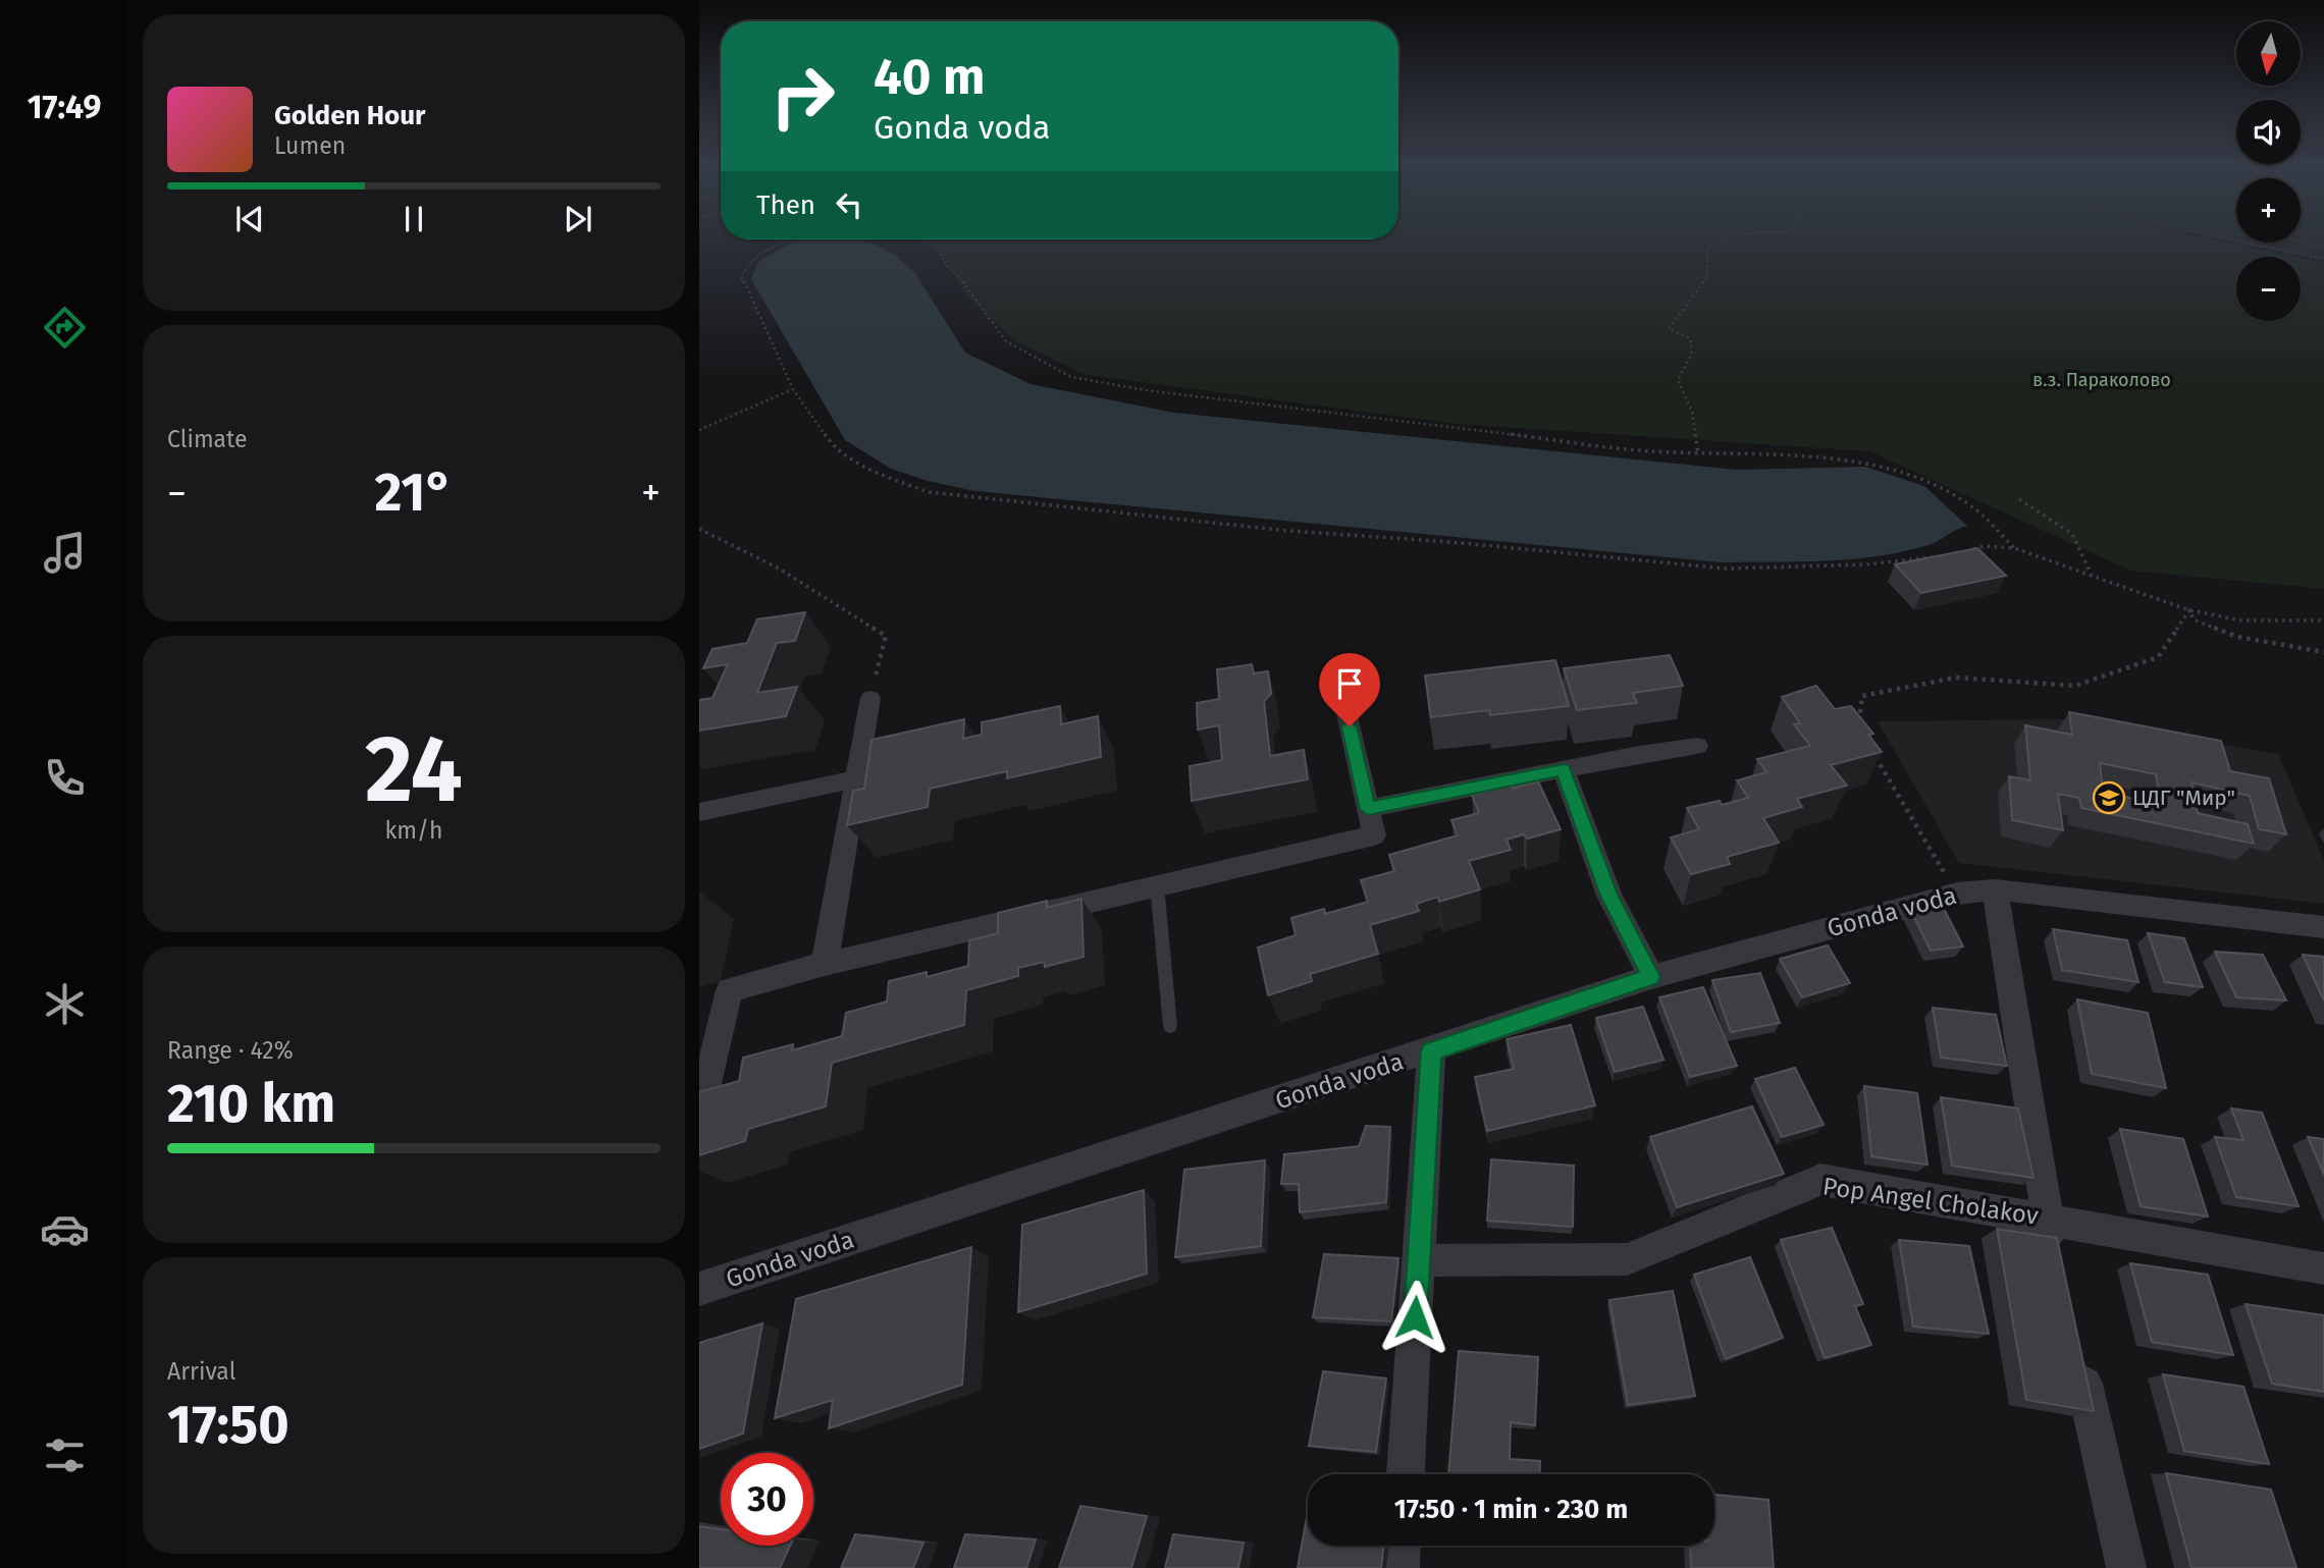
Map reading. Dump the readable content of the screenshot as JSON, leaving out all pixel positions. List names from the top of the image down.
{
  "streets": {
    "street": ["Gonda voda", "Pop Angel Cholakov"]
  },
  "parks": ["в.з. Параколово"],
  "places": {
    "school or university": ["ЦДГ \"Мир\""]
  },
  "north": "bottom",
  "page": {
    "tabs": "17:49",
    "map_buttons": ["+", "−"],
    "turn": ["40 m", "Gonda voda"],
    "song": ["Golden Hour", "Lumen"],
    "then": "Then",
    "tile": [
      "Climate",
      ["24", "km/h"],
      ["Range · 42%", "210 km"],
      ["Arrival", "17:50"]
    ],
    "heat": ["−", "21°", "+"],
    "limit": "30",
    "trip": "17:50 · 1 min · 230 m"
  }
}
